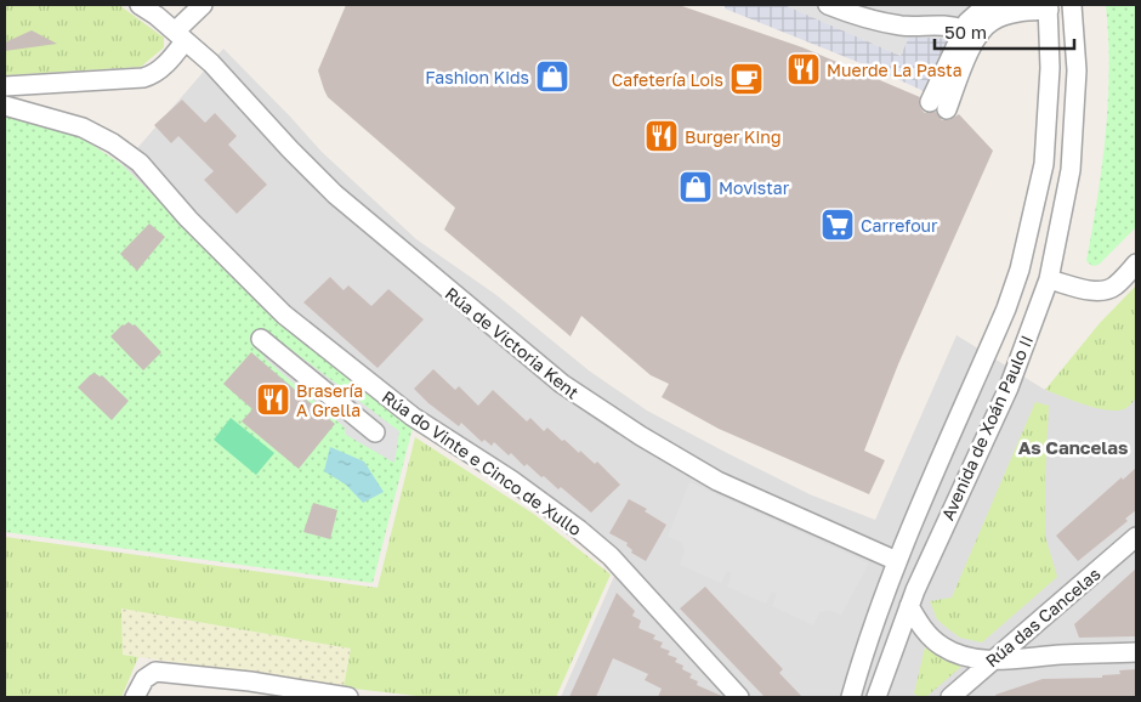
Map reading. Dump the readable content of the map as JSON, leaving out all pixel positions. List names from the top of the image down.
{
  "streets": {
    "street": [
      "Rúa de Victoria Kent",
      "Avenida de Xoán Paulo II",
      "Rúa do Vinte e Cinco de Xullo",
      "Rúa das Cancelas"
    ]
  },
  "crossings": [
    ["Rúa de Victoria Kent", "Avenida de Xoán Paulo II"]
  ],
  "districts": ["As Cancelas"],
  "places": {
    "restaurant": ["Muerde La Pasta", "Burger King", "Brasería A Grella"],
    "shop": ["Fashion Kids", "Movistar"],
    "cafe": ["Cafetería Lois"],
    "supermarket": ["Carrefour"]
  },
  "scale_bar": "50 m"
}
